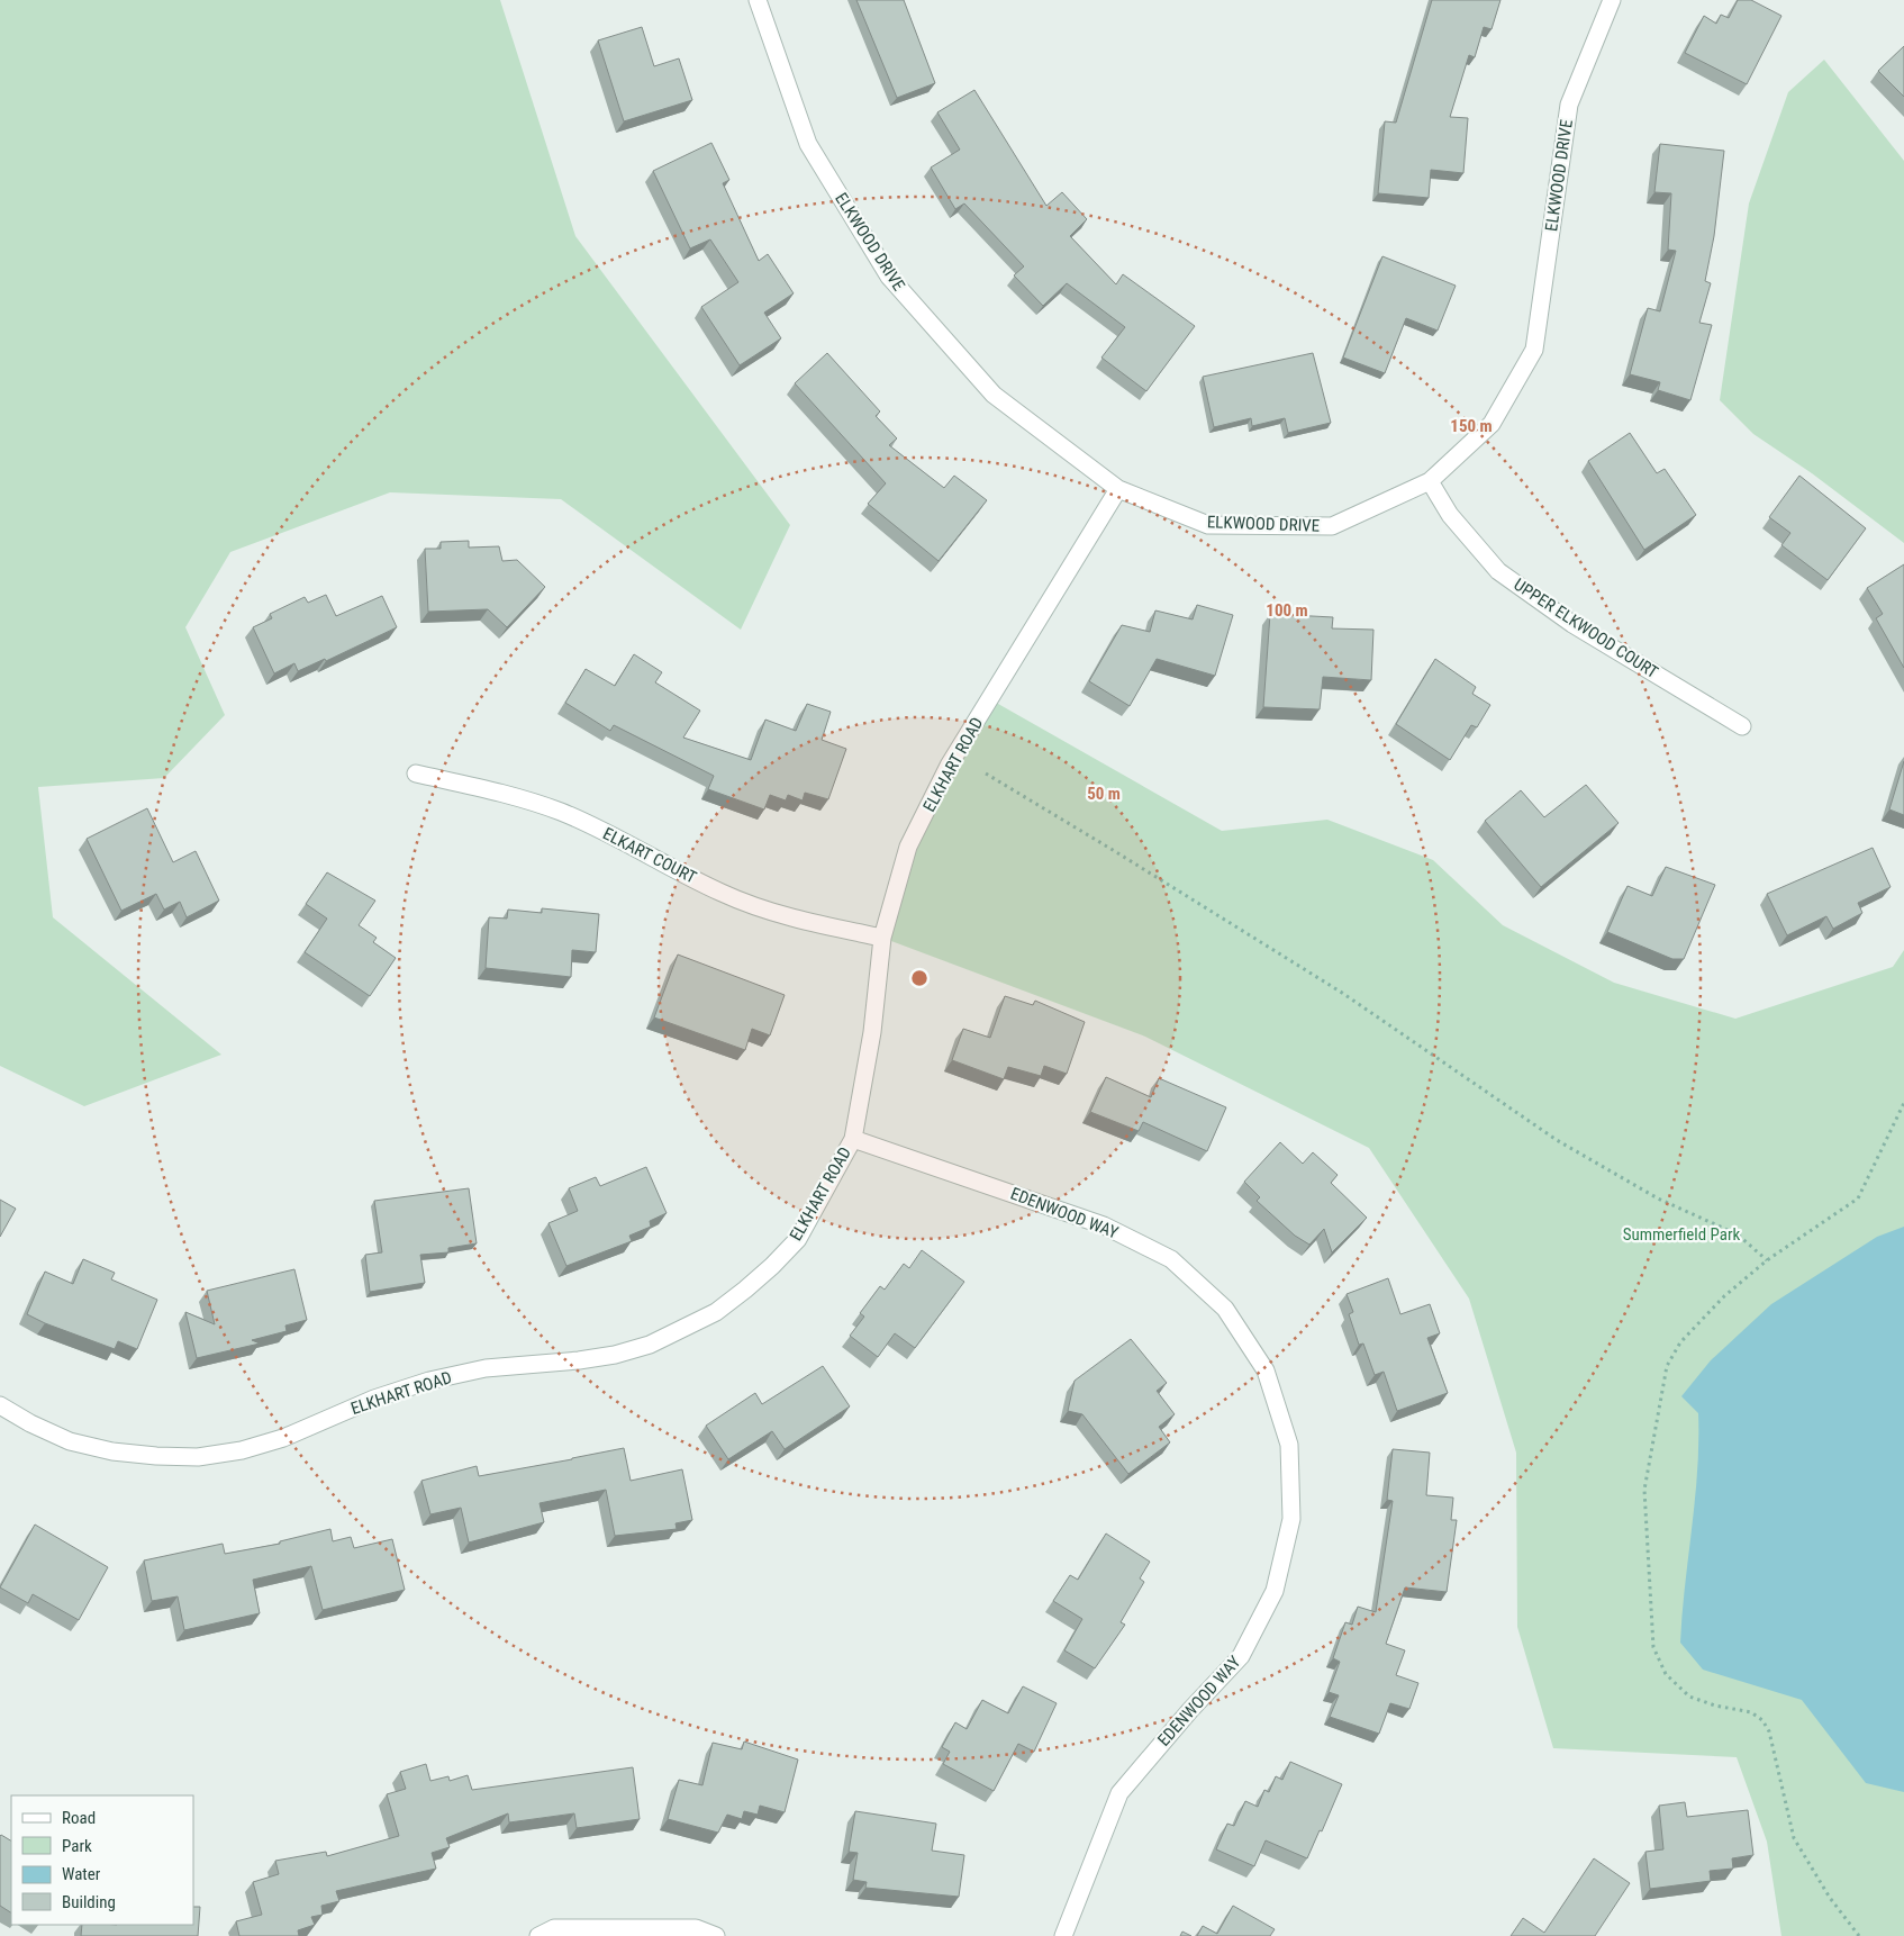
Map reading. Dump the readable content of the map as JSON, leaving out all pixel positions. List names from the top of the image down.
{
  "streets": {
    "street": [
      "ELKWOOD DRIVE",
      "UPPER ELKWOOD COURT",
      "ELKHART ROAD",
      "ELKART COURT",
      "EDENWOOD WAY"
    ]
  },
  "crossings": [
    ["ELKWOOD DRIVE", "UPPER ELKWOOD COURT"],
    ["ELKWOOD DRIVE", "ELKHART ROAD"],
    ["ELKHART ROAD", "ELKART COURT"],
    ["ELKHART ROAD", "EDENWOOD WAY"]
  ],
  "parks": ["Summerfield Park"],
  "legend": [
    "Road",
    "Park",
    "Water",
    "Building"
  ],
  "rings": ["150 m", "100 m", "50 m"]
}
